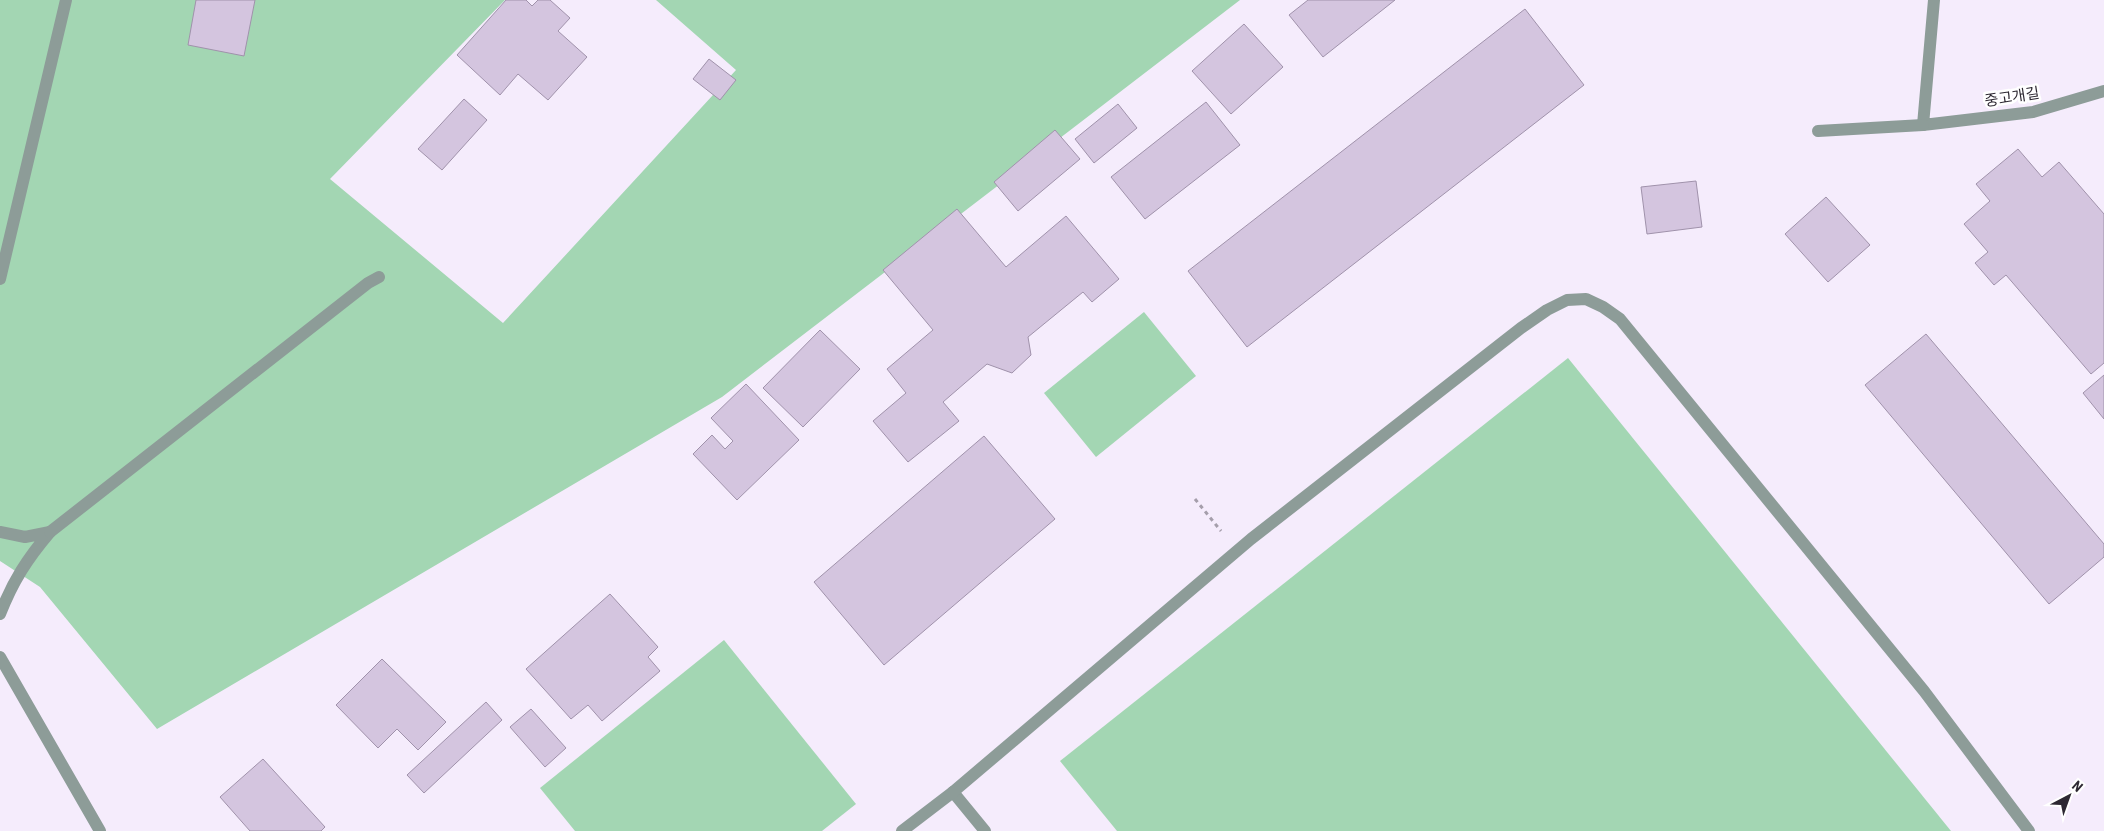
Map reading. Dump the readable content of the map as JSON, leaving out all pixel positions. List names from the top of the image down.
{
  "streets": {
    "street": ["중고개길"]
  },
  "north": "top right"
}
